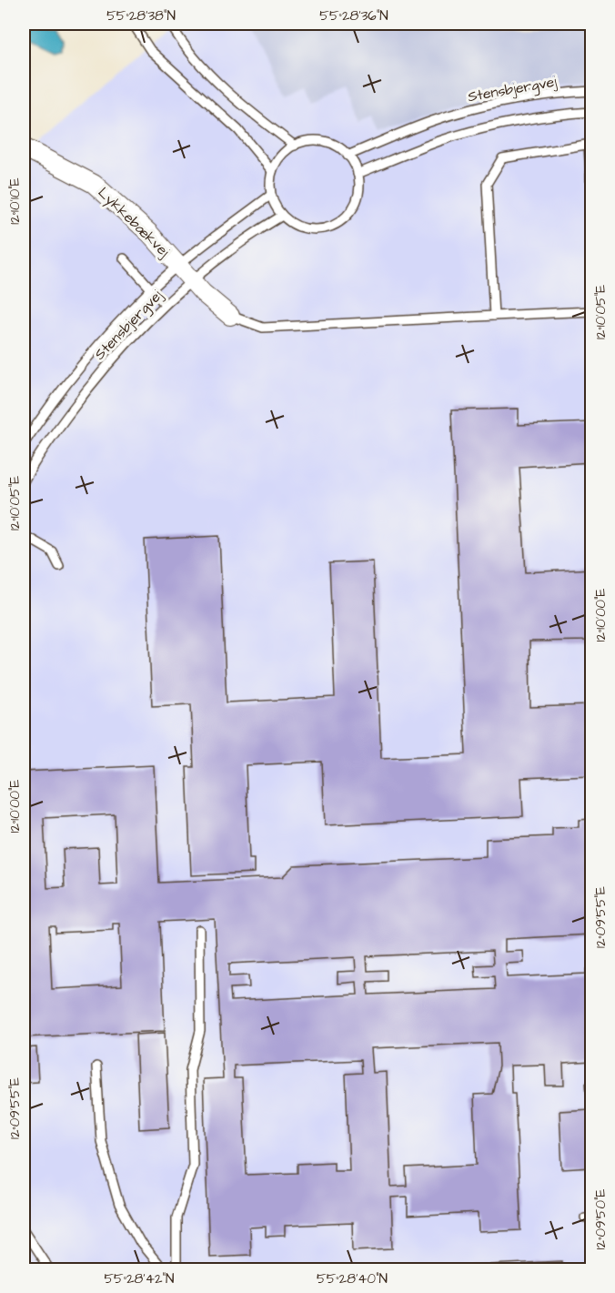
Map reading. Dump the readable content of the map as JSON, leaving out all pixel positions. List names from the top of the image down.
{
  "streets": {
    "street": ["Lykkebækvej"],
    "lane": ["Stensbjergvej"]
  },
  "crossings": [
    ["Stensbjergvej", "Lykkebækvej"]
  ],
  "coordinates": [
    "55°28'38\"N",
    "55°28'36\"N",
    "12°10'10\"E",
    "12°10'05\"E",
    "12°10'00\"E",
    "12°09'55\"E",
    "12°09'50\"E",
    "55°28'42\"N",
    "55°28'40\"N"
  ]
}
